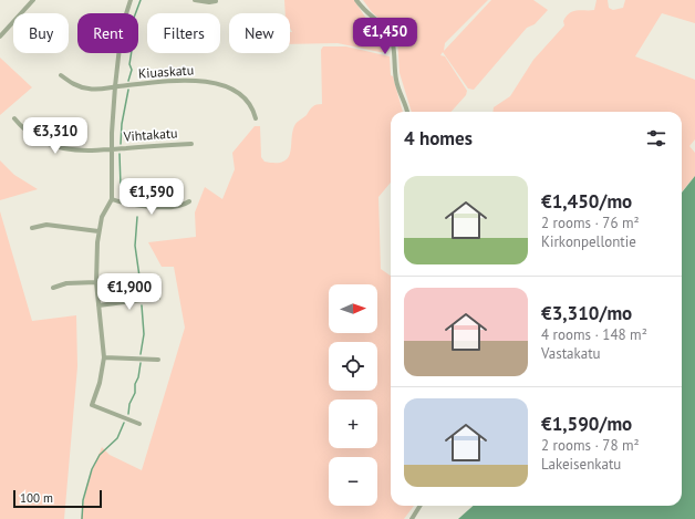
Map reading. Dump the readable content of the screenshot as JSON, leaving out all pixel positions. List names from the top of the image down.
{
  "streets": {
    "street": ["Kiuaskatu", "Vihtakatu"]
  },
  "scale_bar": "100 m",
  "north": "right",
  "page": {
    "chip": [
      "Buy",
      "Rent",
      "Filters",
      "New"
    ],
    "price": [
      "€1,450",
      "€3,310",
      "€1,590",
      "€1,900"
    ],
    "heading": "4 homes",
    "list": [
      {
        "name": "€1,450/mo",
        "note": "2 rooms · 76 m² · Kirkonpellontie"
      },
      {
        "name": "€3,310/mo",
        "note": "4 rooms · 148 m² · Vastakatu"
      },
      {
        "name": "€1,590/mo",
        "note": "2 rooms · 78 m² · Lakeisenkatu"
      }
    ],
    "map_buttons": ["+", "−"],
    "scale": "100 m"
  }
}
